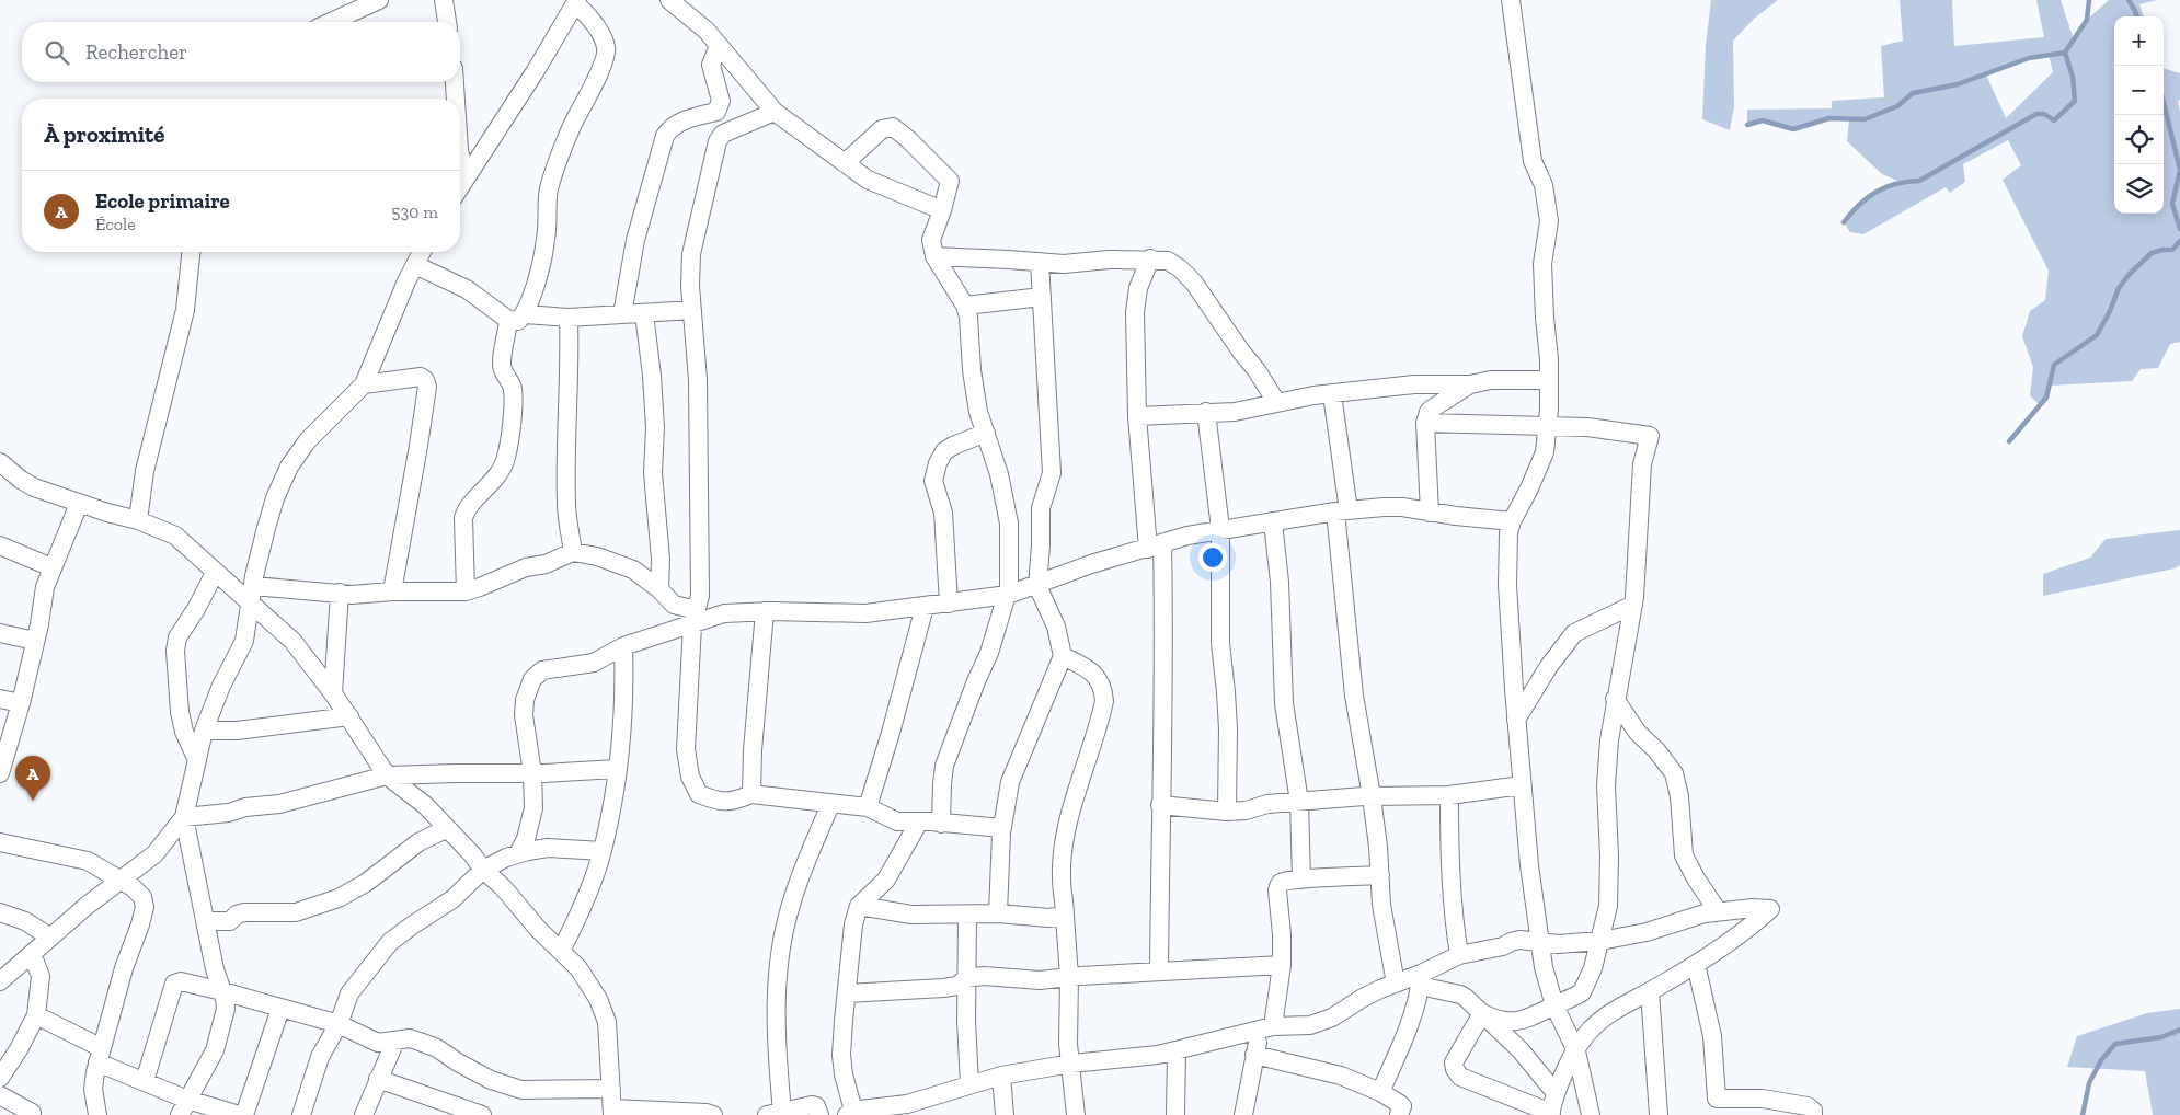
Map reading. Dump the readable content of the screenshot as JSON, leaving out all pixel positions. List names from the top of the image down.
{
  "page": {
    "map_buttons": ["+", "−"],
    "search": "Rechercher",
    "heading": "À proximité",
    "list": [
      {
        "mark": "A",
        "name": "Ecole primaire",
        "note": "École",
        "value": "530 m"
      }
    ],
    "pins": "A"
  }
}
